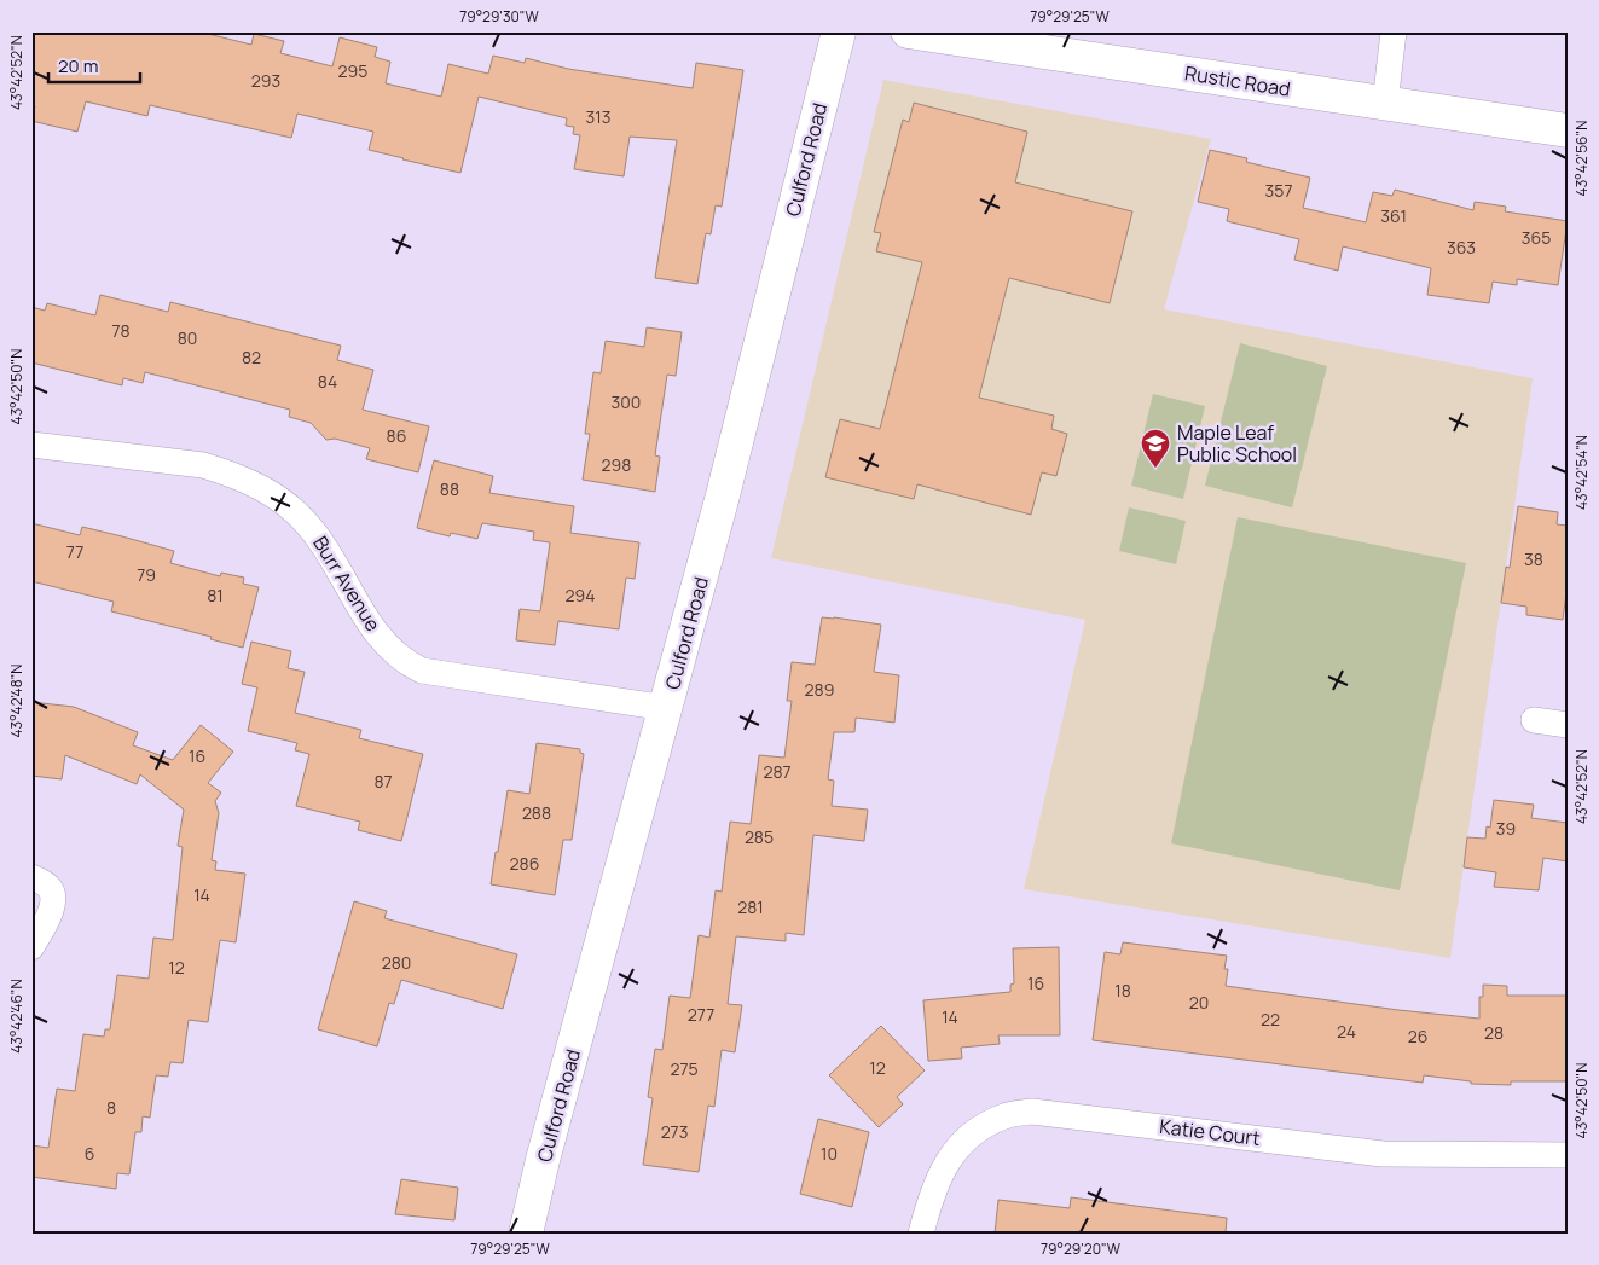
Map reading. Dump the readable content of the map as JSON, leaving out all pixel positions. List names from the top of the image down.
{
  "streets": {
    "street": [
      "Rustic Road",
      "Culford Road",
      "Burr Avenue",
      "Katie Court"
    ]
  },
  "crossings": [
    ["Culford Road", "Burr Avenue"]
  ],
  "places": {
    "school or university": ["Maple Leaf Public School"]
  },
  "house_numbers": [
    "295",
    "293",
    "313",
    "357",
    "361",
    "365",
    "363",
    "78",
    "80",
    "82",
    "84",
    "300",
    "86",
    "298",
    "88",
    "77",
    "38",
    "79",
    "81",
    "294",
    "289",
    "16",
    "287",
    "87",
    "288",
    "39",
    "285",
    "286",
    "14",
    "281",
    "280",
    "12",
    "16",
    "18",
    "20",
    "277",
    "14",
    "22",
    "24",
    "28",
    "26",
    "12",
    "275",
    "8",
    "273",
    "6",
    "10"
  ],
  "scale_bar": "20 m",
  "coordinates": [
    "79°29'30\"W",
    "79°29'25\"W",
    "43°42'52\"N",
    "43°42'56\"N",
    "43°42'50\"N",
    "43°42'54\"N",
    "43°42'48\"N",
    "43°42'46\"N",
    "79°29'20\"W"
  ]
}
